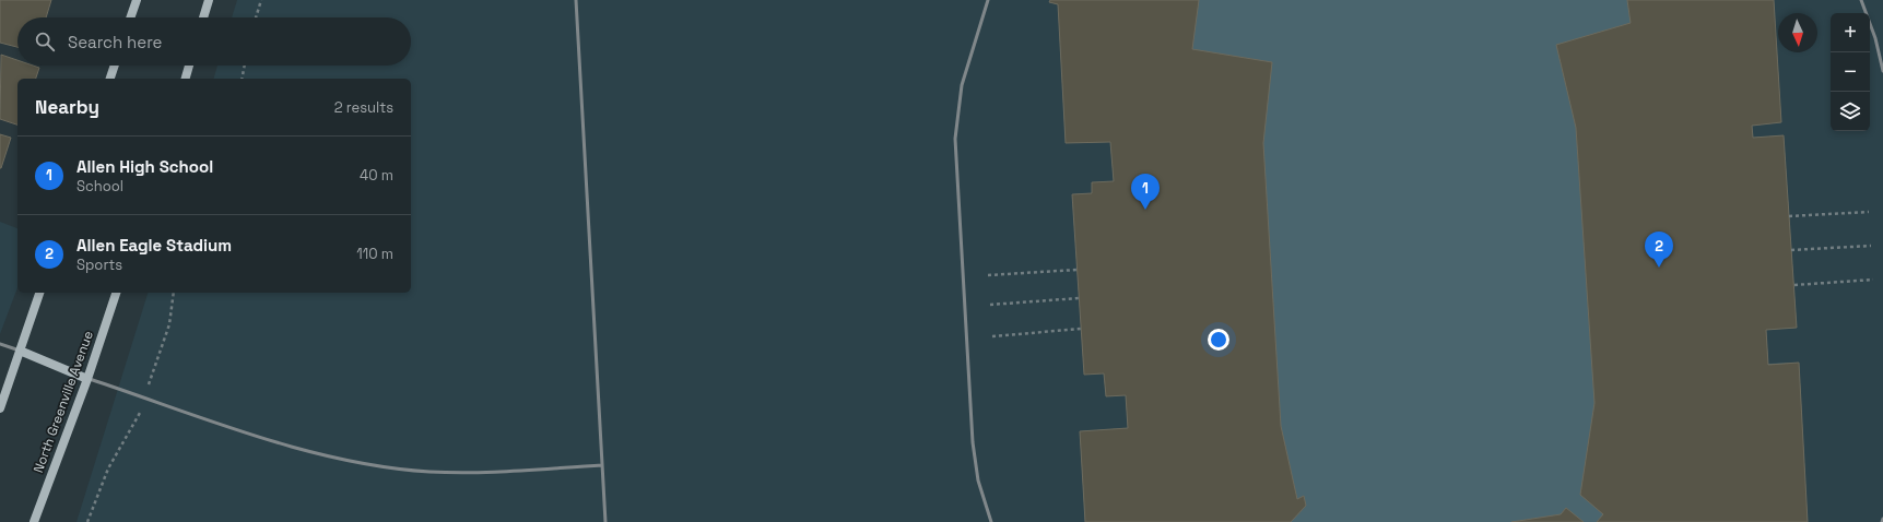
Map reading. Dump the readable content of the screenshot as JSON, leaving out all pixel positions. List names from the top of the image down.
{
  "streets": {
    "main road": ["North Greenville Avenue"]
  },
  "north": "bottom",
  "page": {
    "map_buttons": ["+", "−"],
    "search": "Search here",
    "heading": ["Nearby", "2 results"],
    "list": [
      {
        "mark": "1",
        "name": "Allen High School",
        "note": "School",
        "value": "40 m"
      },
      {
        "mark": "2",
        "name": "Allen Eagle Stadium",
        "note": "Sports",
        "value": "110 m"
      }
    ],
    "pins": ["1", "2"]
  }
}
